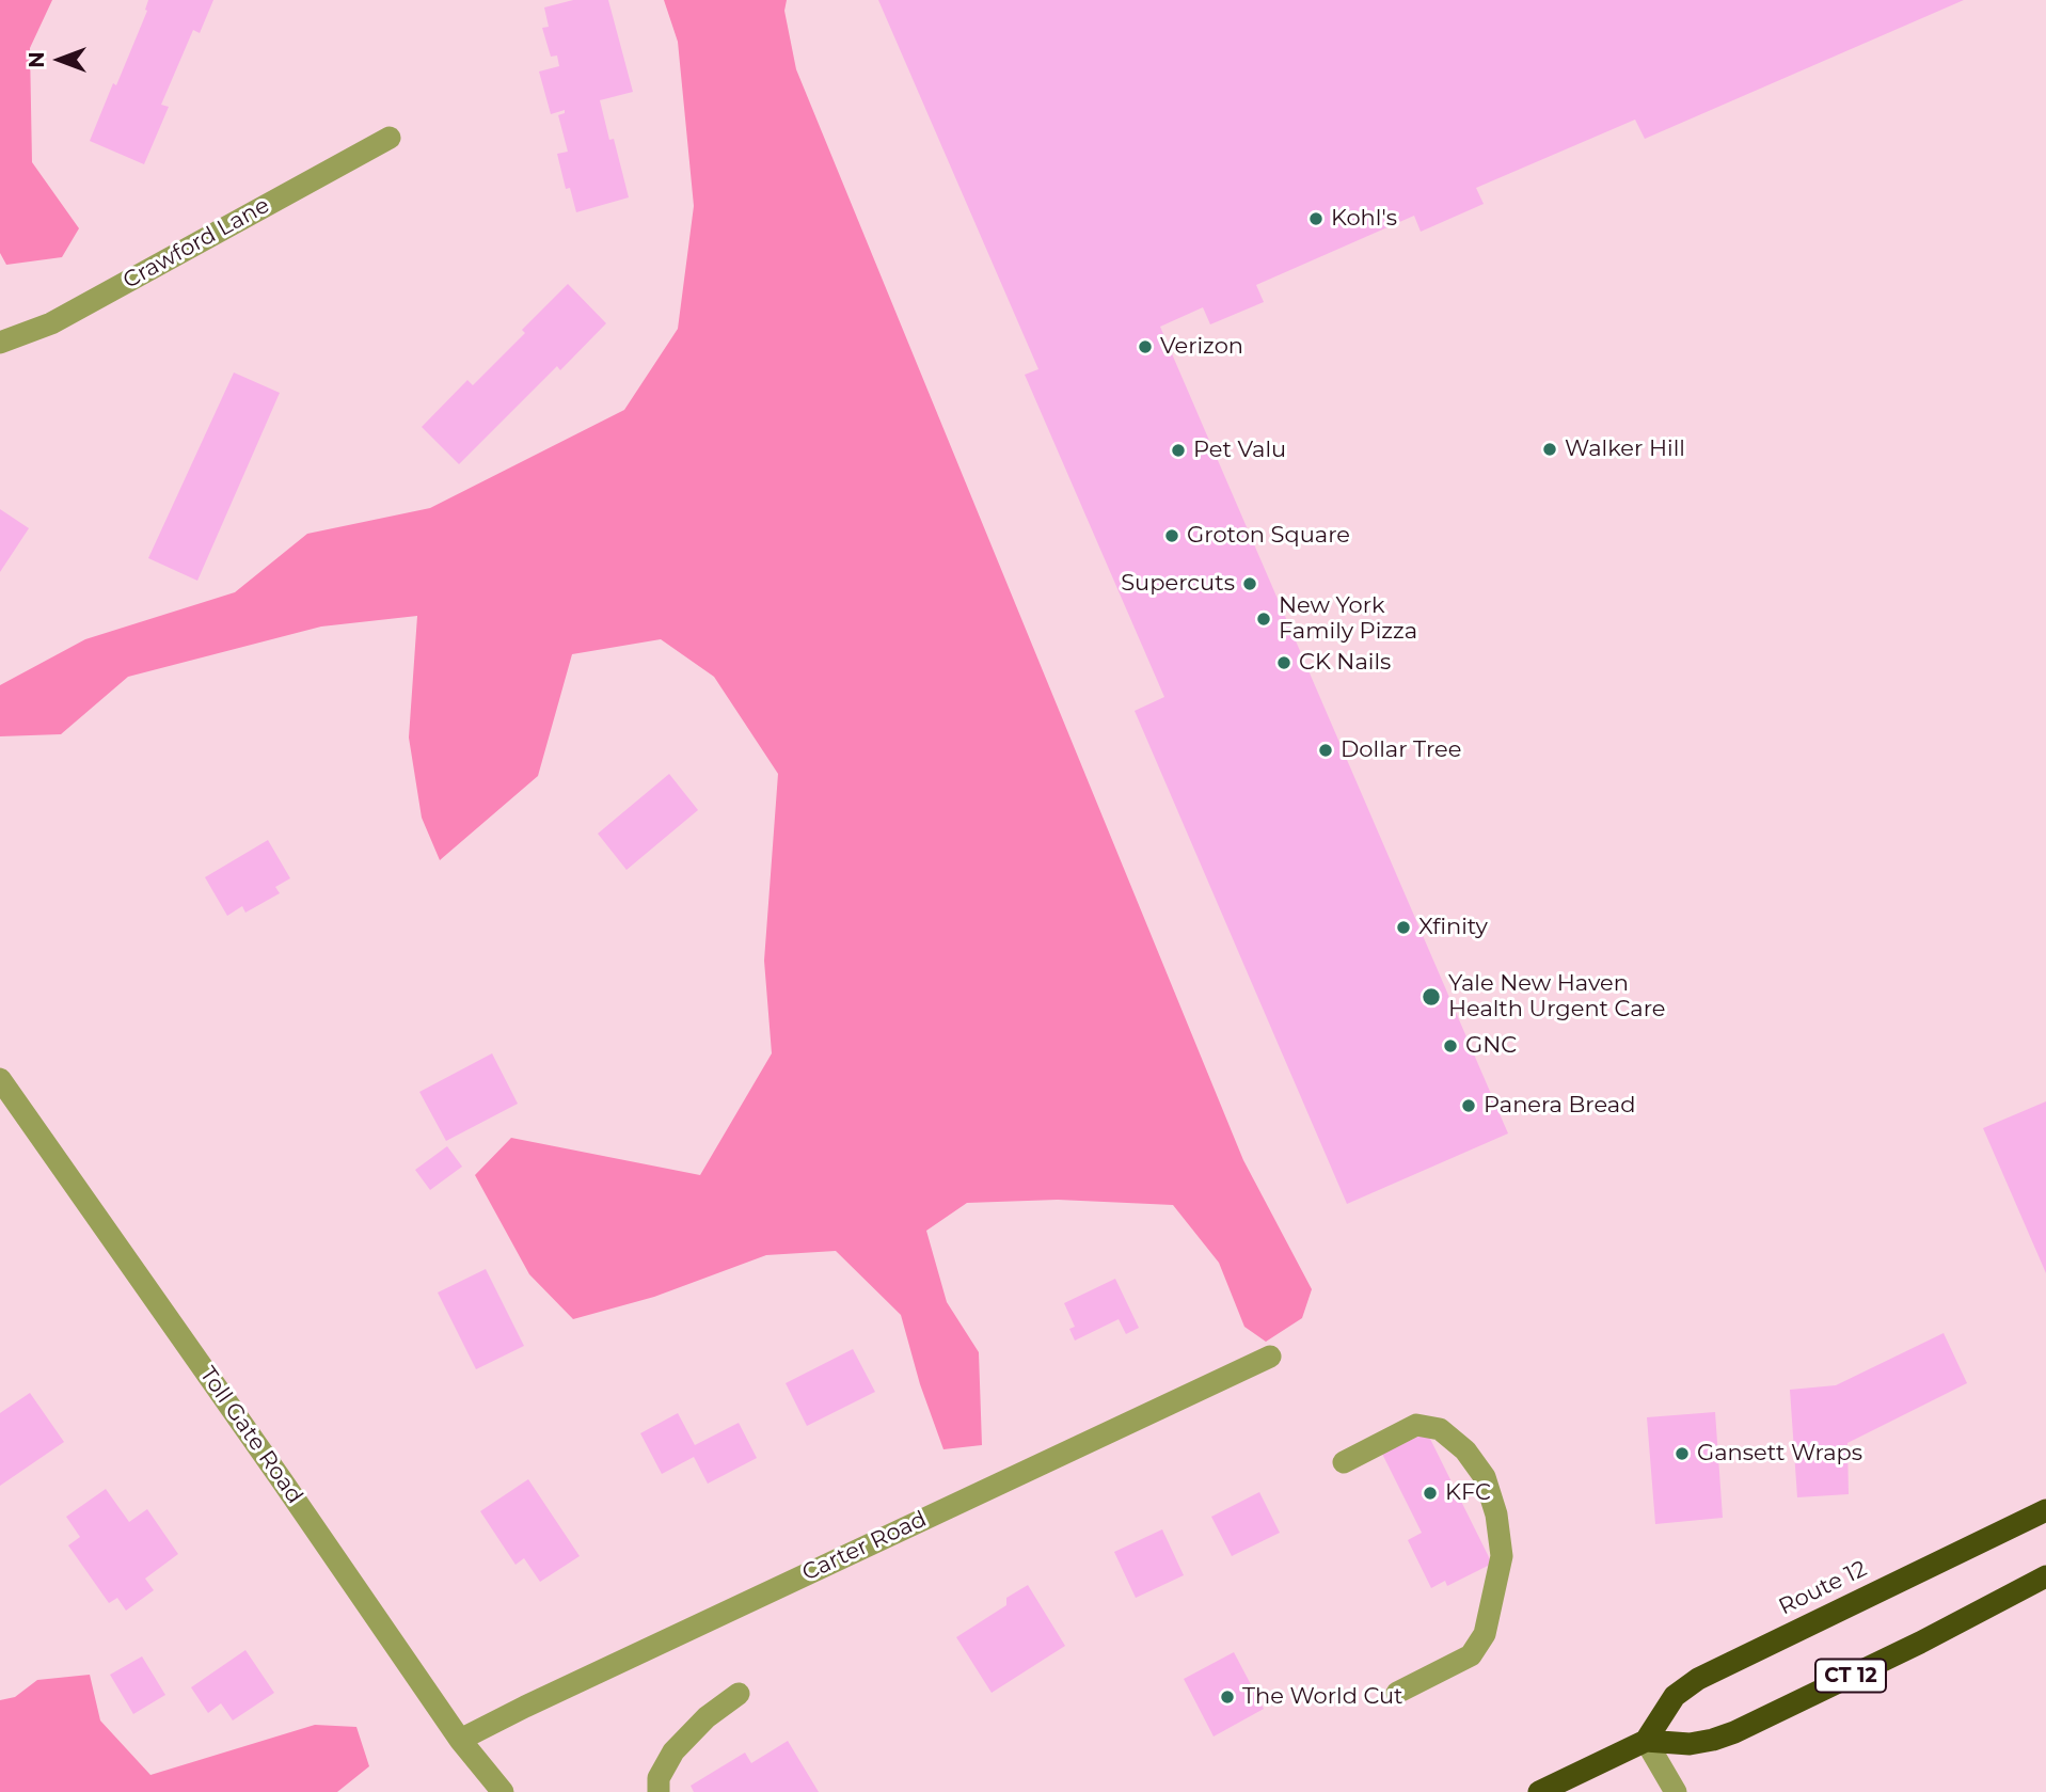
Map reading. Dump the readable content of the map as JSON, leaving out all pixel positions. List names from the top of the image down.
{
  "streets": {
    "highway": ["Route 12", "CT 12"],
    "street": ["Crawford Lane", "Toll Gate Road", "Carter Road"]
  },
  "crossings": [
    ["Toll Gate Road", "Carter Road"],
    ["Route 12", "CT 12"]
  ],
  "places": [
    "Kohl's",
    "Verizon",
    "Walker Hill",
    "Pet Valu",
    "Groton Square",
    "Supercuts",
    "New York Family Pizza",
    "CK Nails",
    "Dollar Tree",
    "Xfinity",
    "Yale New Haven Health Urgent Care",
    "GNC",
    "Panera Bread",
    "Gansett Wraps",
    "KFC",
    "The World Cut"
  ],
  "north": "left"
}
